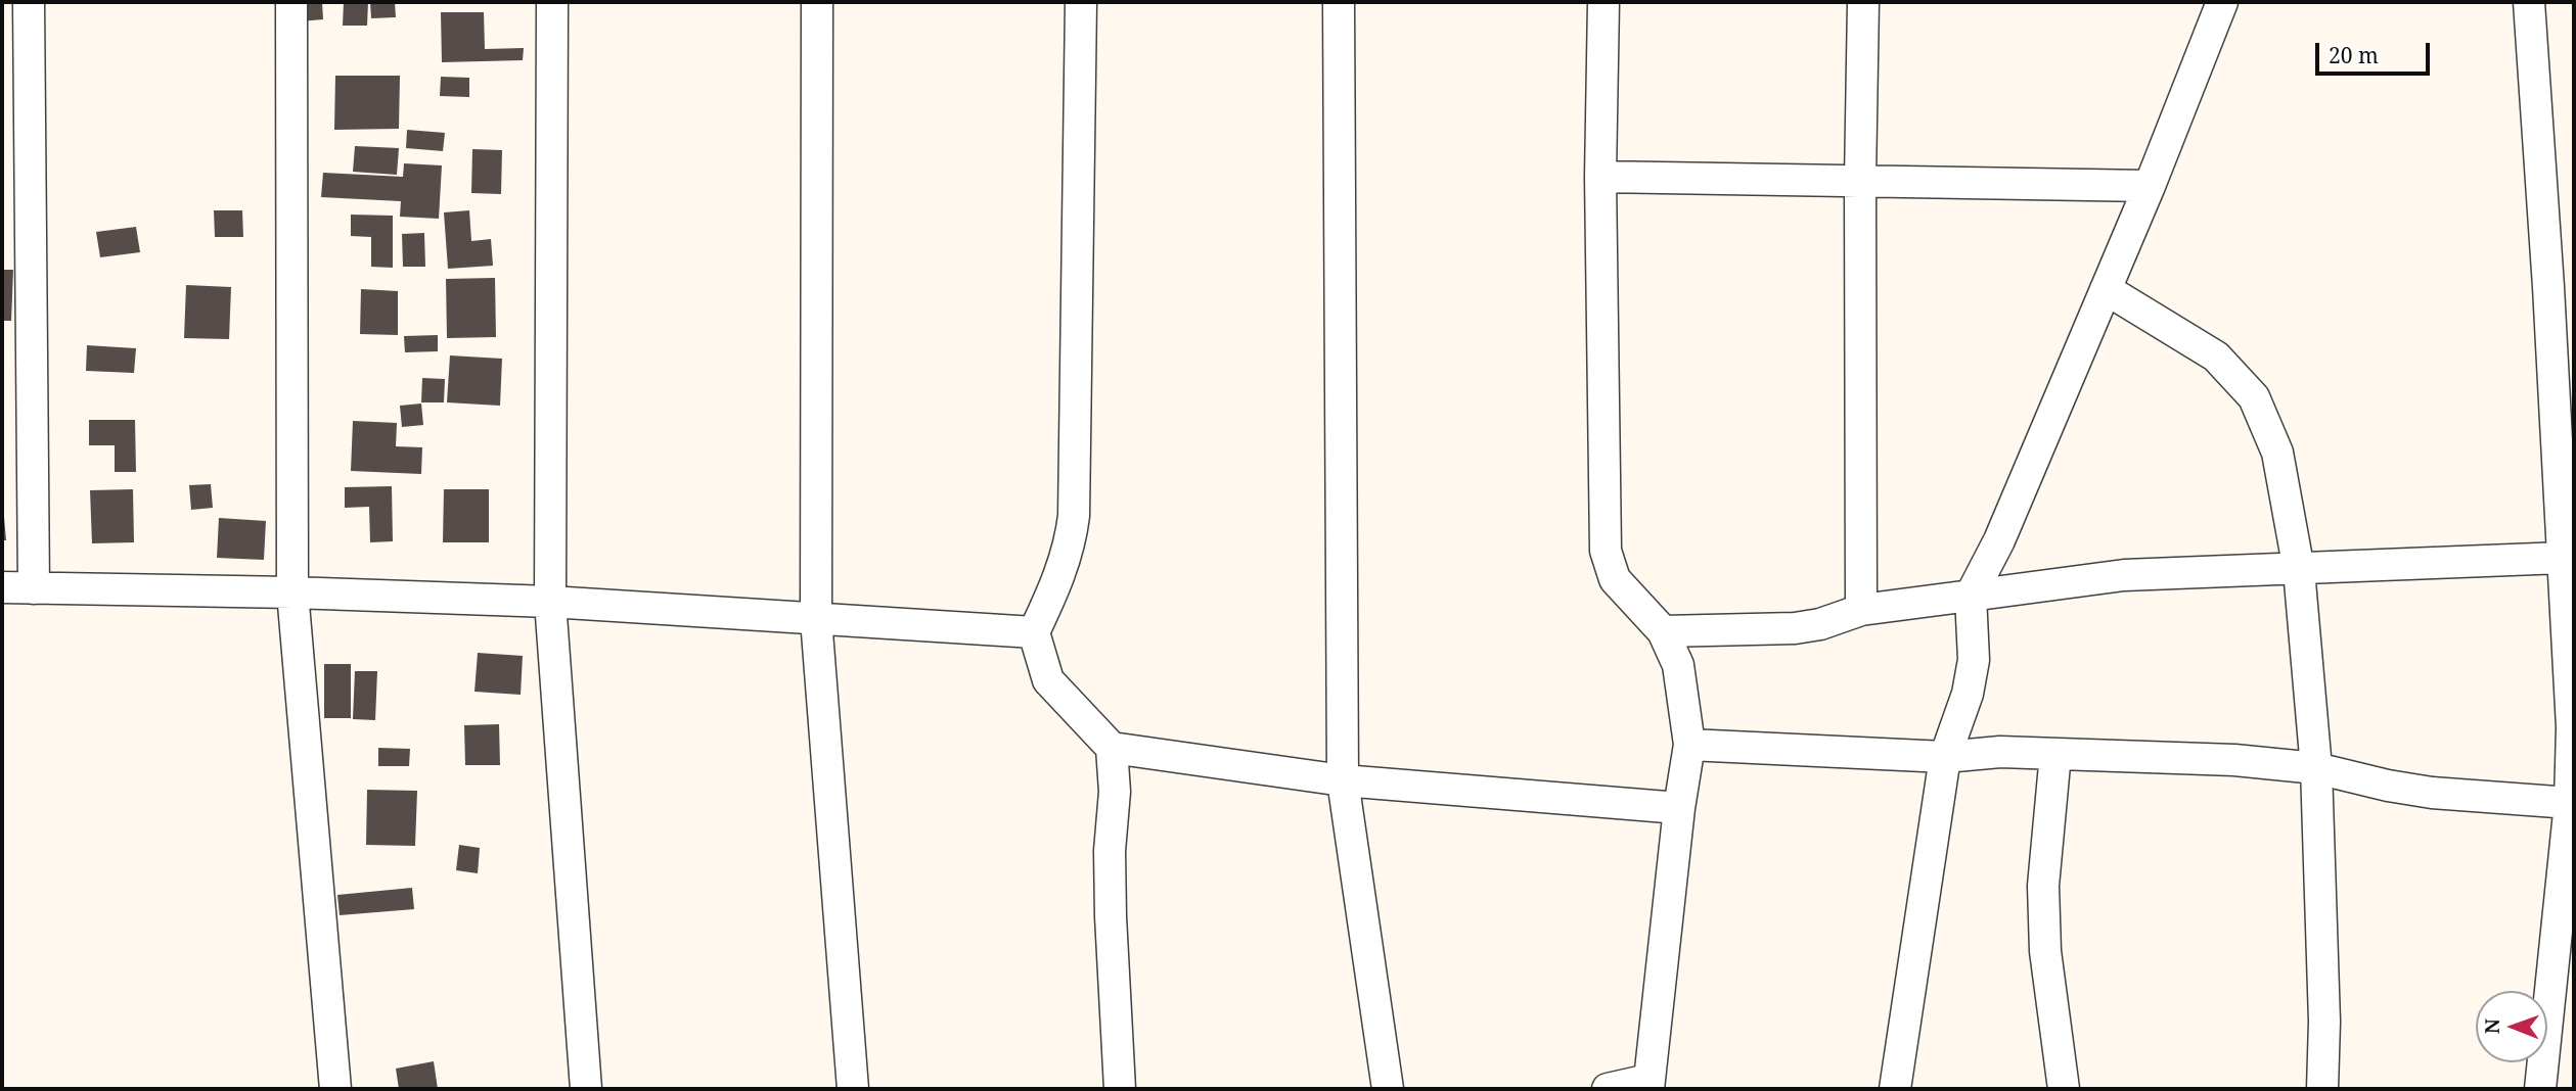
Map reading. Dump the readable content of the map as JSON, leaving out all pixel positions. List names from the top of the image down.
{
  "scale_bar": "20 m",
  "north": "left"
}
